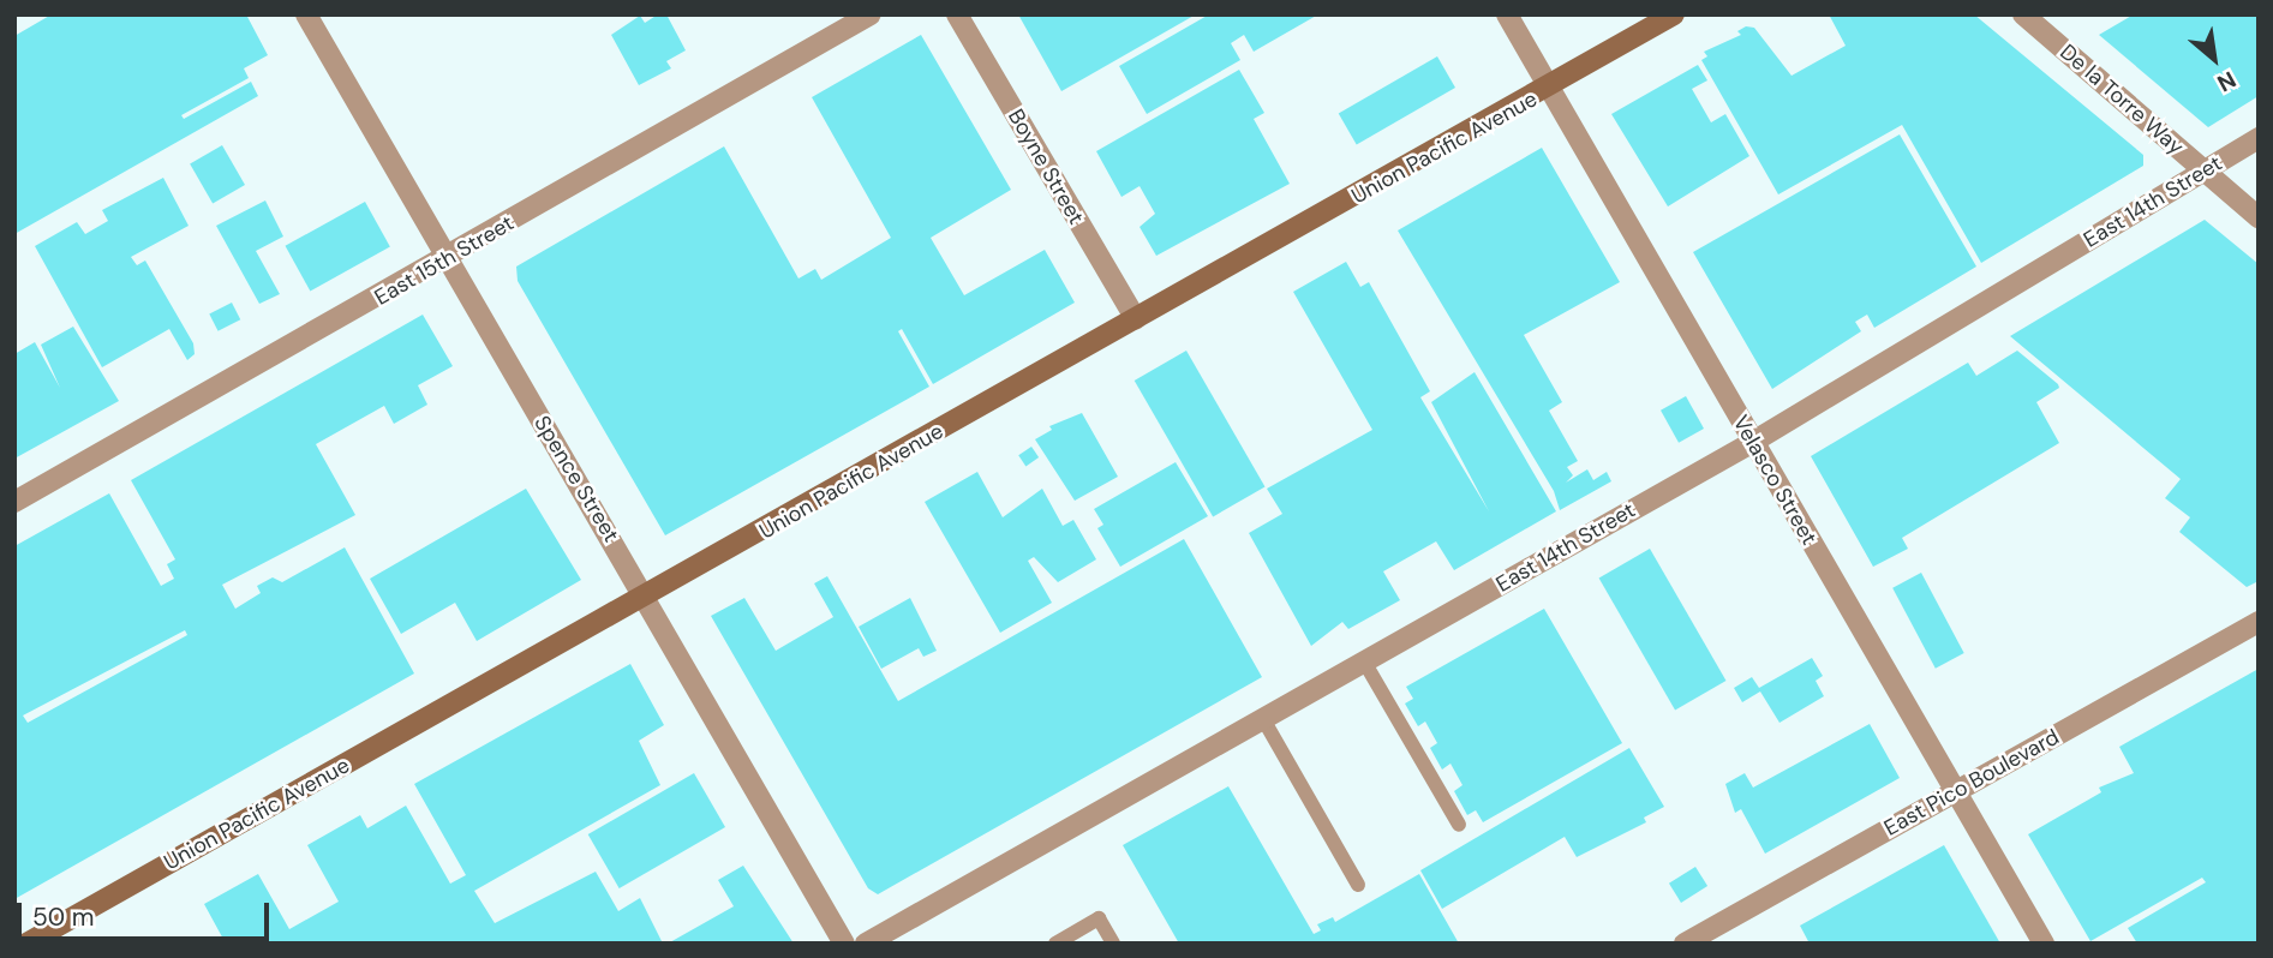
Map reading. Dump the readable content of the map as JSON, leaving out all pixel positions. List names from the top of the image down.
{
  "streets": {
    "street": [
      "De la Torre Way",
      "Union Pacific Avenue",
      "Boyne Street",
      "East 14th Street",
      "East 15th Street",
      "Spence Street",
      "Velasco Street",
      "East Pico Boulevard"
    ]
  },
  "crossings": [
    ["De la Torre Way", "East 14th Street"],
    ["Union Pacific Avenue", "Boyne Street"],
    ["Union Pacific Avenue", "Spence Street"],
    ["Union Pacific Avenue", "Velasco Street"],
    ["East 14th Street", "Velasco Street"],
    ["East 15th Street", "Spence Street"],
    ["Velasco Street", "East Pico Boulevard"]
  ],
  "scale_bar": "50 m",
  "north": "bottom right"
}
